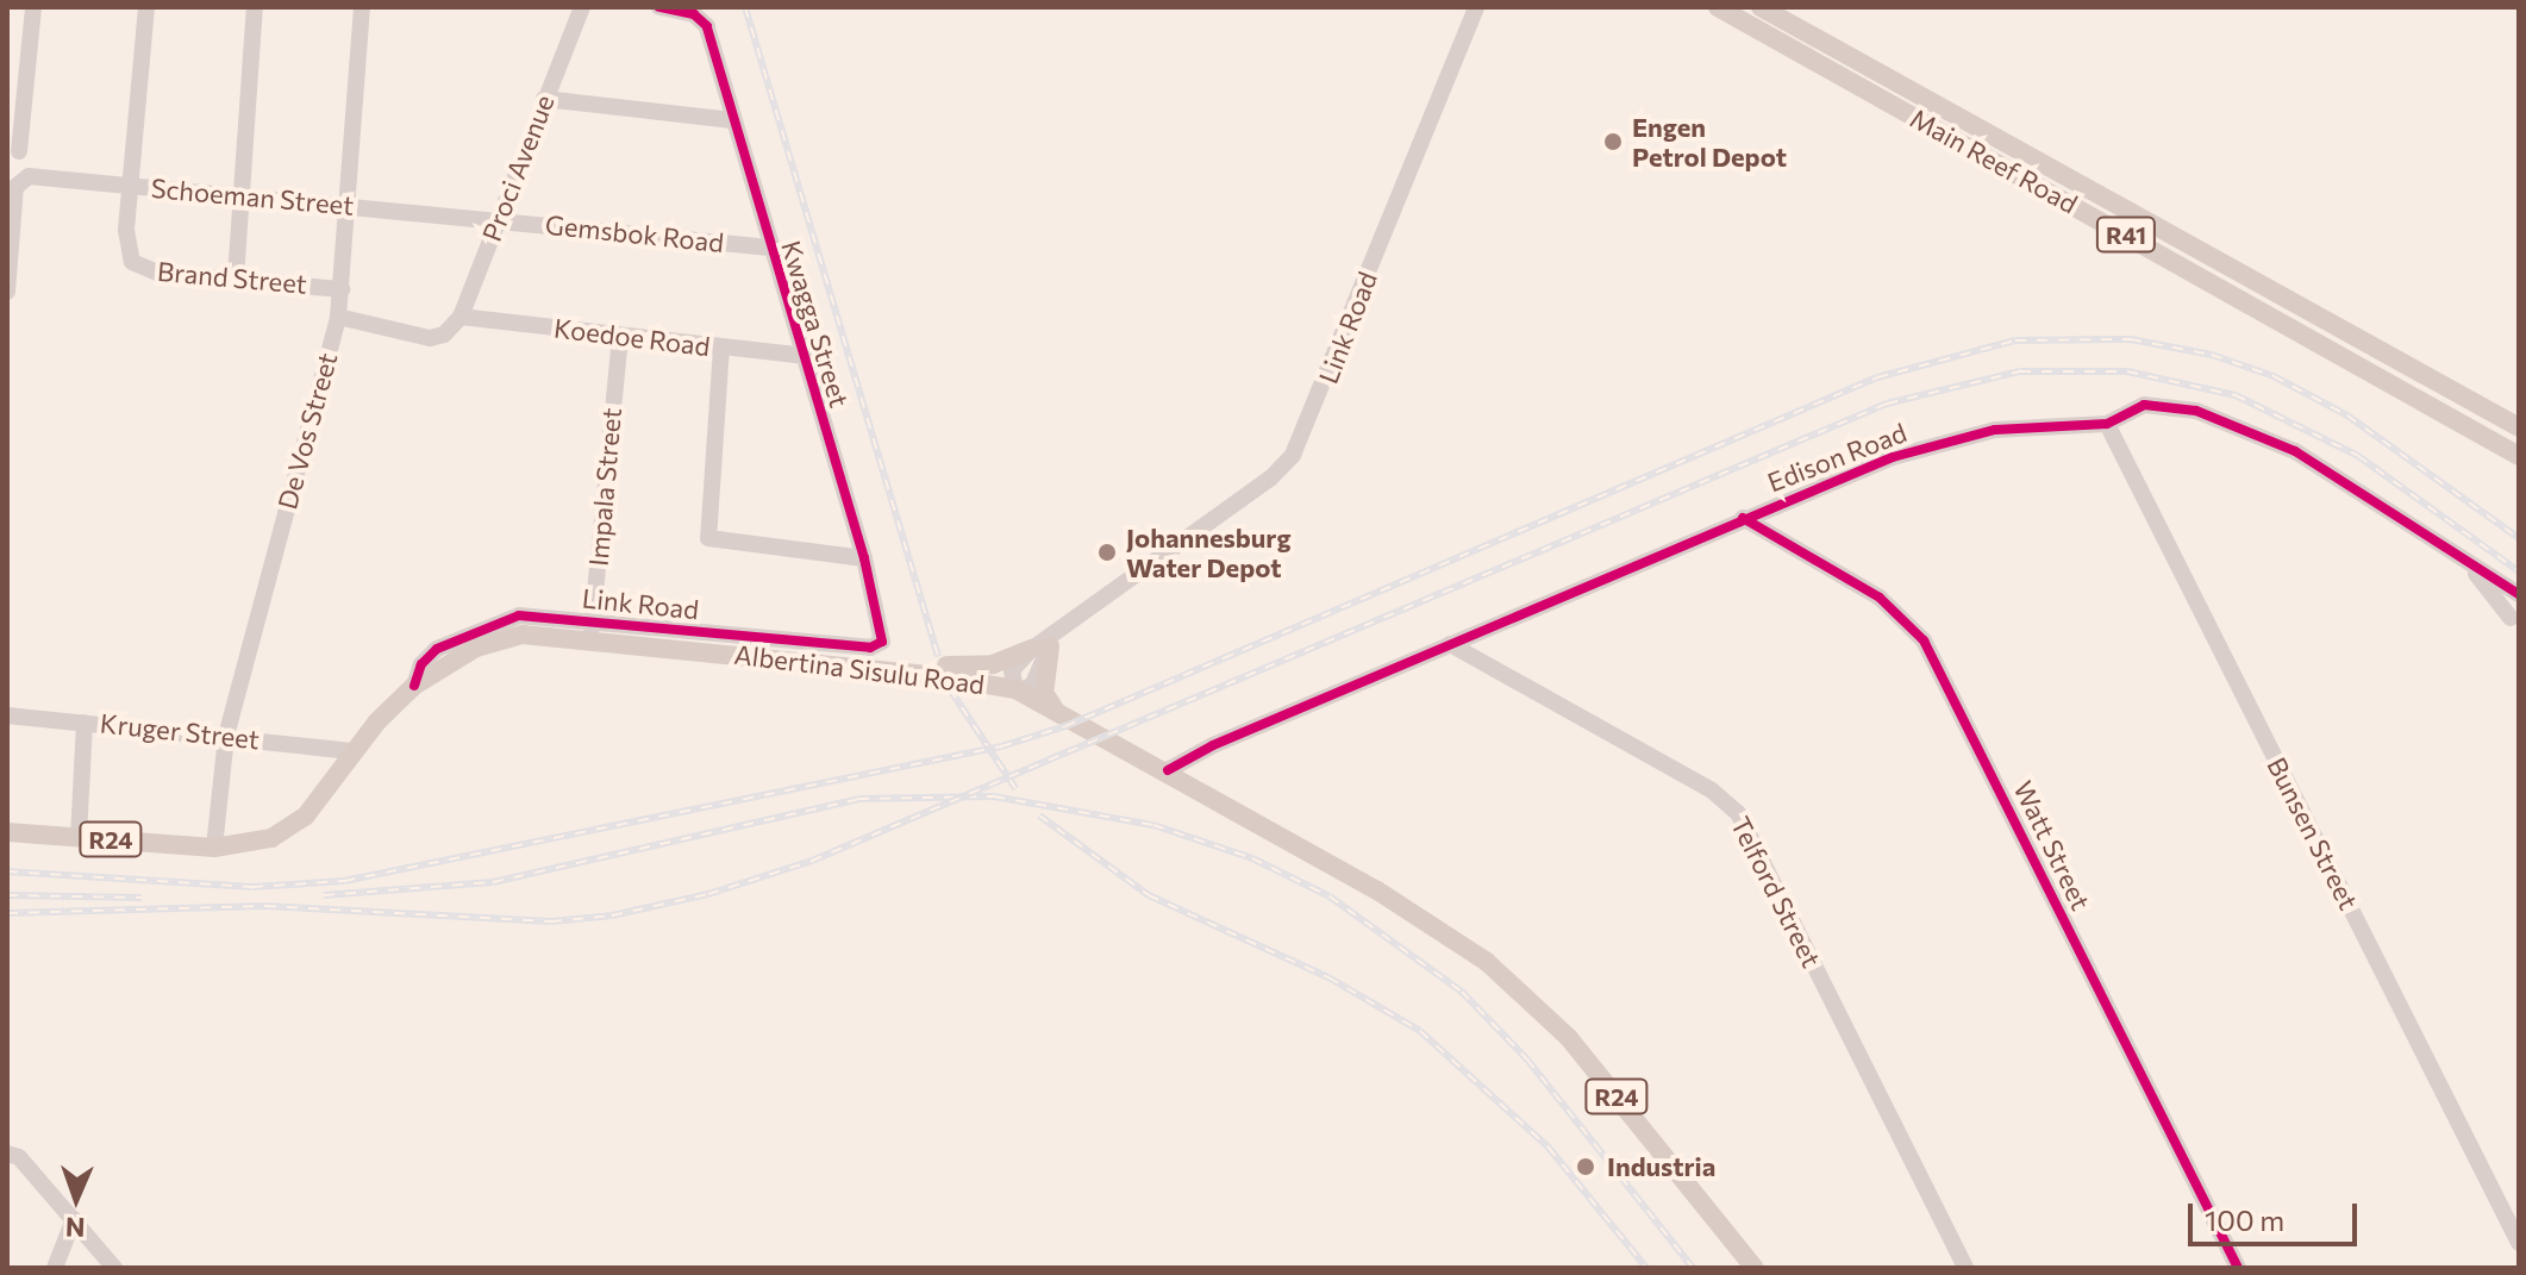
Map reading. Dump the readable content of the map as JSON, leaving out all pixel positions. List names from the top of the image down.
{
  "streets": {
    "main road": [
      "Main Reef Road",
      "R41",
      "Albertina Sisulu Road",
      "R24"
    ],
    "street": [
      "Proci Avenue",
      "Schoeman Street",
      "Gemsbok Road",
      "Brand Street",
      "Kwagga Street",
      "Link Road",
      "Koedoe Road",
      "De Vos Street",
      "Edison Road",
      "Impala Street",
      "Kruger Street",
      "Bunsen Street",
      "Watt Street",
      "Telford Street"
    ]
  },
  "crossings": [
    ["Proci Avenue", "Schoeman Street"],
    ["Proci Avenue", "Gemsbok Road"],
    ["Proci Avenue", "Brand Street"],
    ["Proci Avenue", "Koedoe Road"],
    ["Schoeman Street", "Gemsbok Road"],
    ["Schoeman Street", "Brand Street"],
    ["Schoeman Street", "De Vos Street"],
    ["Gemsbok Road", "Kwagga Street"],
    ["Brand Street", "Koedoe Road"],
    ["Brand Street", "De Vos Street"],
    ["Kwagga Street", "Link Road"],
    ["Kwagga Street", "Koedoe Road"],
    ["Link Road", "Impala Street"],
    ["Link Road", "Albertina Sisulu Road"],
    ["Koedoe Road", "Impala Street"],
    ["De Vos Street", "Albertina Sisulu Road"],
    ["De Vos Street", "Kruger Street"],
    ["Edison Road", "Albertina Sisulu Road"],
    ["Edison Road", "Bunsen Street"],
    ["Edison Road", "Watt Street"],
    ["Edison Road", "Telford Street"],
    ["Impala Street", "Albertina Sisulu Road"],
    ["Albertina Sisulu Road", "Kruger Street"]
  ],
  "places": ["Engen Petrol Depot", "Johannesburg Water Depot", "Industria"],
  "scale_bar": "100 m",
  "north": "bottom"
}
